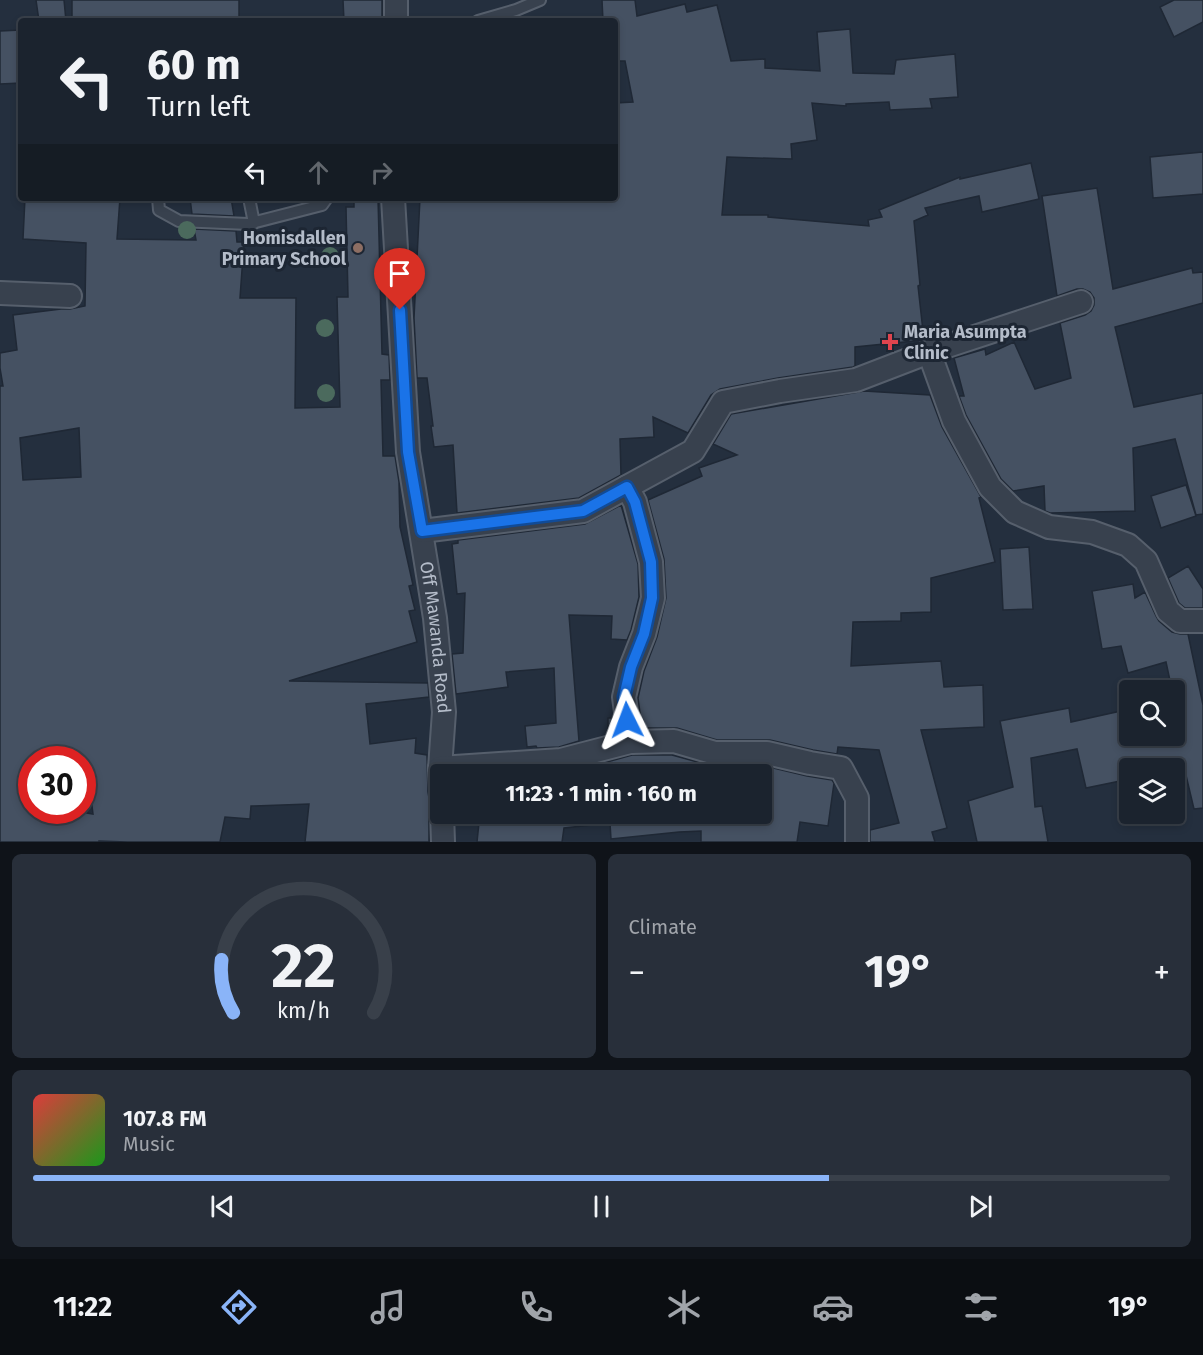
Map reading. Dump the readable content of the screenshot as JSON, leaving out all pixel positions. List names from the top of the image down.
{
  "streets": {
    "street": ["Off Mawanda Road"]
  },
  "places": {
    "other": ["Homisdallen Primary School"],
    "health": ["Maria Asumpta Clinic"]
  },
  "page": {
    "turn": ["60 m", "Turn left"],
    "limit": "30",
    "trip": "11:23 · 1 min · 160 m",
    "tile": "Climate",
    "heat": ["−", "19°", "+"],
    "song": ["107.8 FM", "Music"],
    "tabs": ["11:22", "19°"],
    "gauge": ["22", "km/h"]
  }
}
